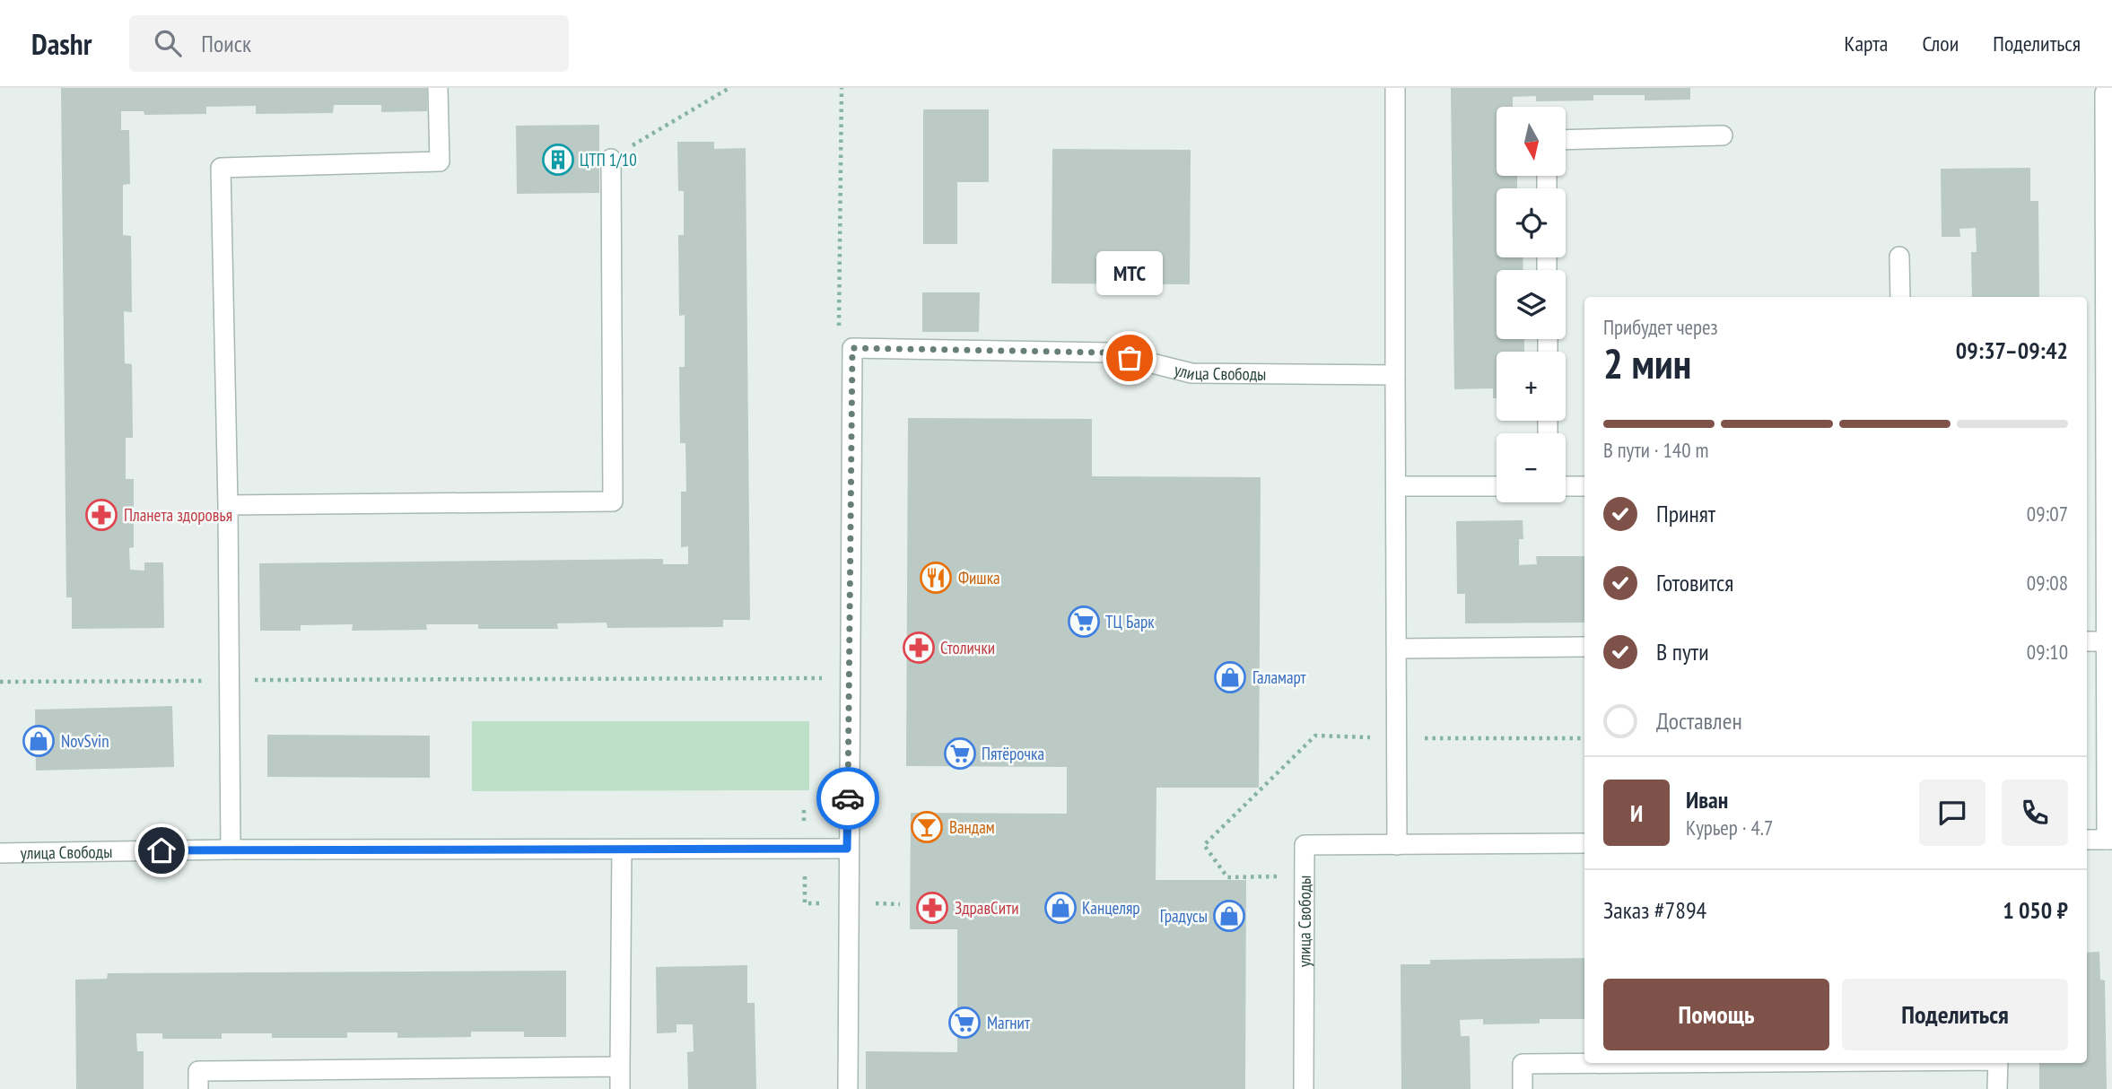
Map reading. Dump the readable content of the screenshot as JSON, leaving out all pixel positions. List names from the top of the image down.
{
  "streets": {
    "street": ["улица Свободы"]
  },
  "places": {
    "building": ["ЦТП 1/10"],
    "other": ["МТС"],
    "pharmacy": ["Планета здоровья", "Столички", "ЗдравСити"],
    "restaurant": ["Фишка"],
    "supermarket": ["ТЦ Барк", "Пятёрочка", "Магнит"],
    "shop": [
      "Галамарт",
      "NovSvin",
      "Канцеляр",
      "Градусы"
    ],
    "bar": ["Вандам"]
  },
  "north": "bottom",
  "page": {
    "header": "Dashr",
    "search": "Поиск",
    "nav": ["Карта", "Слои", "Поделиться"],
    "map_buttons": ["+", "−"],
    "bubble": "МТС",
    "heading": ["2 мин", "Прибудет через", "09:37–09:42"],
    "panel": [
      "Иван",
      "Курьер · 4.7",
      "Заказ #7894",
      "1 050 ₽"
    ],
    "bar": "В пути · 140 m",
    "list": [
      ["Принят", "09:07"],
      ["Готовится", "09:08"],
      ["В пути", "09:10"],
      "Доставлен"
    ],
    "round": "И",
    "buttons": ["Помощь", "Поделиться"]
  }
}
